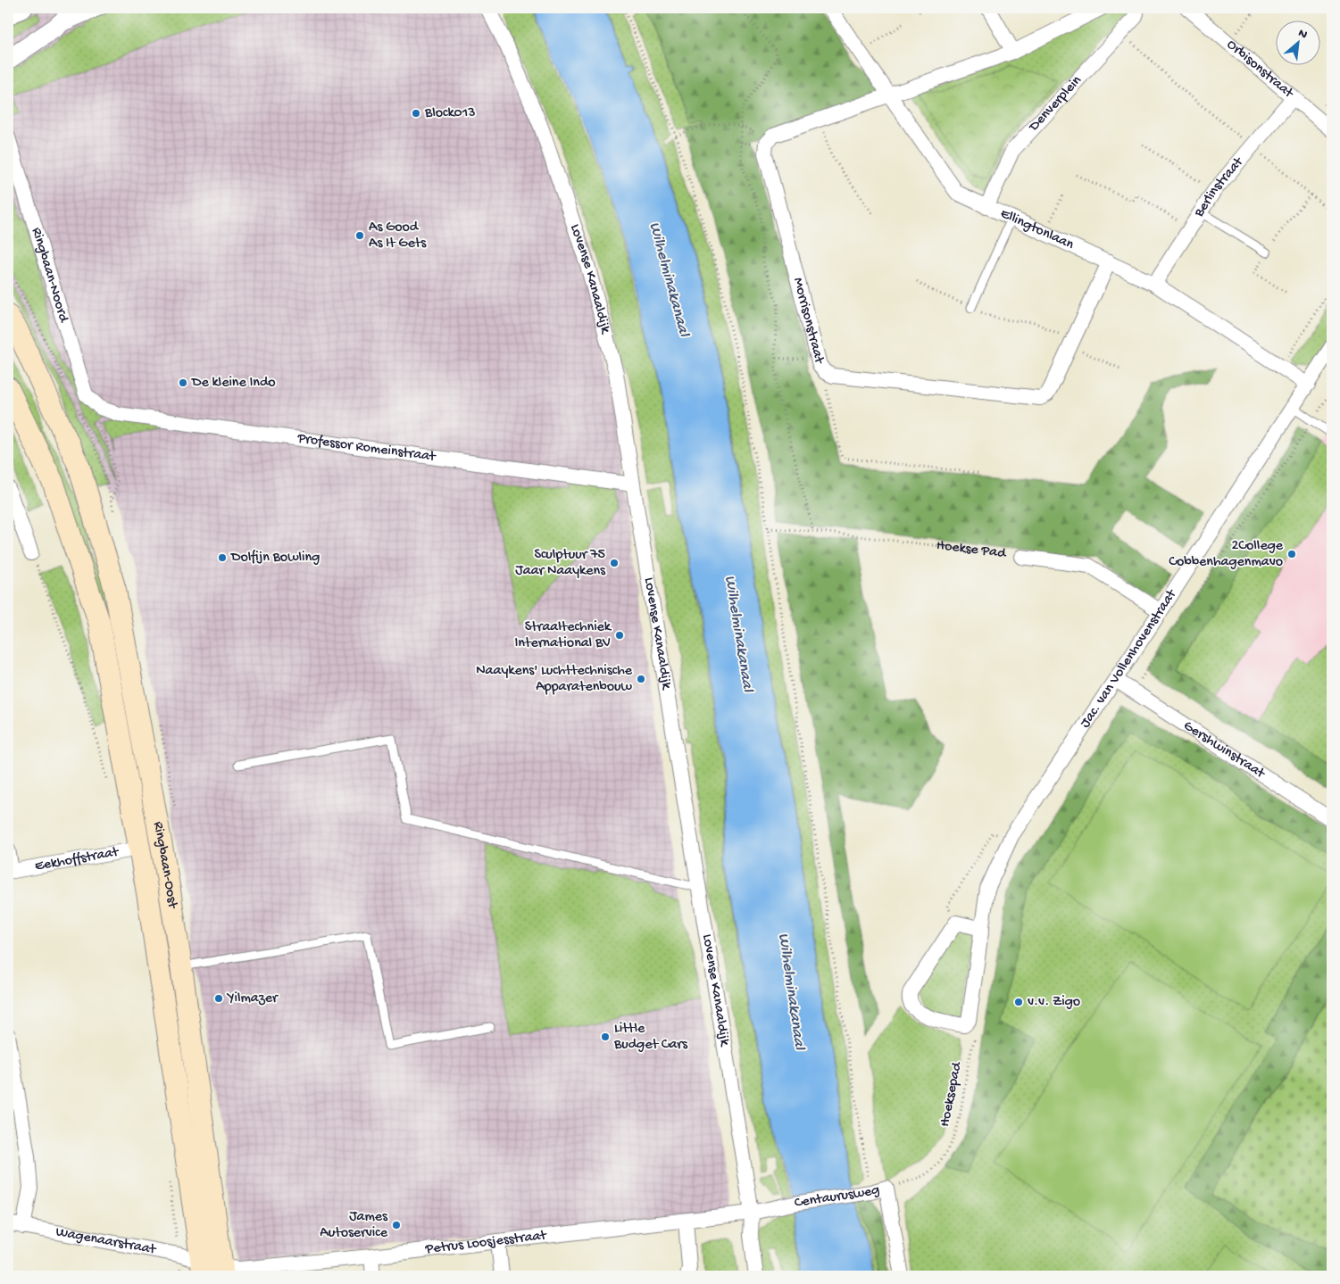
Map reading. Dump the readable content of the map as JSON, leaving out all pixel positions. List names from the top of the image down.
{
  "streets": {
    "main road": ["Ringbaan-Oost"],
    "street": [
      "Orbisonstraat",
      "Denverplein",
      "Berlinstraat",
      "Ellingtonlaan",
      "Ringbaan-Noord",
      "Lovense Kanaaldijk",
      "Morrisonstraat",
      "Professor Romeinstraat",
      "Hoekse Pad",
      "Jac. van Vollenhovenstraat",
      "Gershwinstraat",
      "Eekhoffstraat",
      "Centaurusweg",
      "Wagenaarstraat",
      "Petrus Loosjesstraat"
    ],
    "path": ["Hoeksepad"]
  },
  "crossings": [
    ["Orbisonstraat", "Berlinstraat"],
    ["Denverplein", "Ellingtonlaan"],
    ["Berlinstraat", "Ellingtonlaan"],
    ["Ellingtonlaan", "Morrisonstraat"],
    ["Ellingtonlaan", "Jac. van Vollenhovenstraat"],
    ["Ringbaan-Noord", "Professor Romeinstraat"],
    ["Lovense Kanaaldijk", "Professor Romeinstraat"],
    ["Lovense Kanaaldijk", "Centaurusweg"],
    ["Lovense Kanaaldijk", "Petrus Loosjesstraat"],
    ["Hoekse Pad", "Jac. van Vollenhovenstraat"],
    ["Jac. van Vollenhovenstraat", "Gershwinstraat"],
    ["Eekhoffstraat", "Ringbaan-Oost"],
    ["Ringbaan-Oost", "Wagenaarstraat"],
    ["Ringbaan-Oost", "Petrus Loosjesstraat"],
    ["Hoeksepad", "Centaurusweg"],
    ["Centaurusweg", "Petrus Loosjesstraat"],
    ["Wagenaarstraat", "Petrus Loosjesstraat"]
  ],
  "water": ["Wilhelminakanaal"],
  "places": [
    "Block013",
    "As Good As It Gets",
    "De kleine Indo",
    "2College Cobbenhagenmavo",
    "Dolfijn Bowling",
    "Sculptuur 75 Jaar Naaykens",
    "Straaltechniek International BV",
    "Naaykens' Luchttechnische Apparatenbouw",
    "Yilmazer",
    "v.v. Zigo",
    "Little Budget Cars",
    "James Autoservice"
  ],
  "north": "top right"
}
